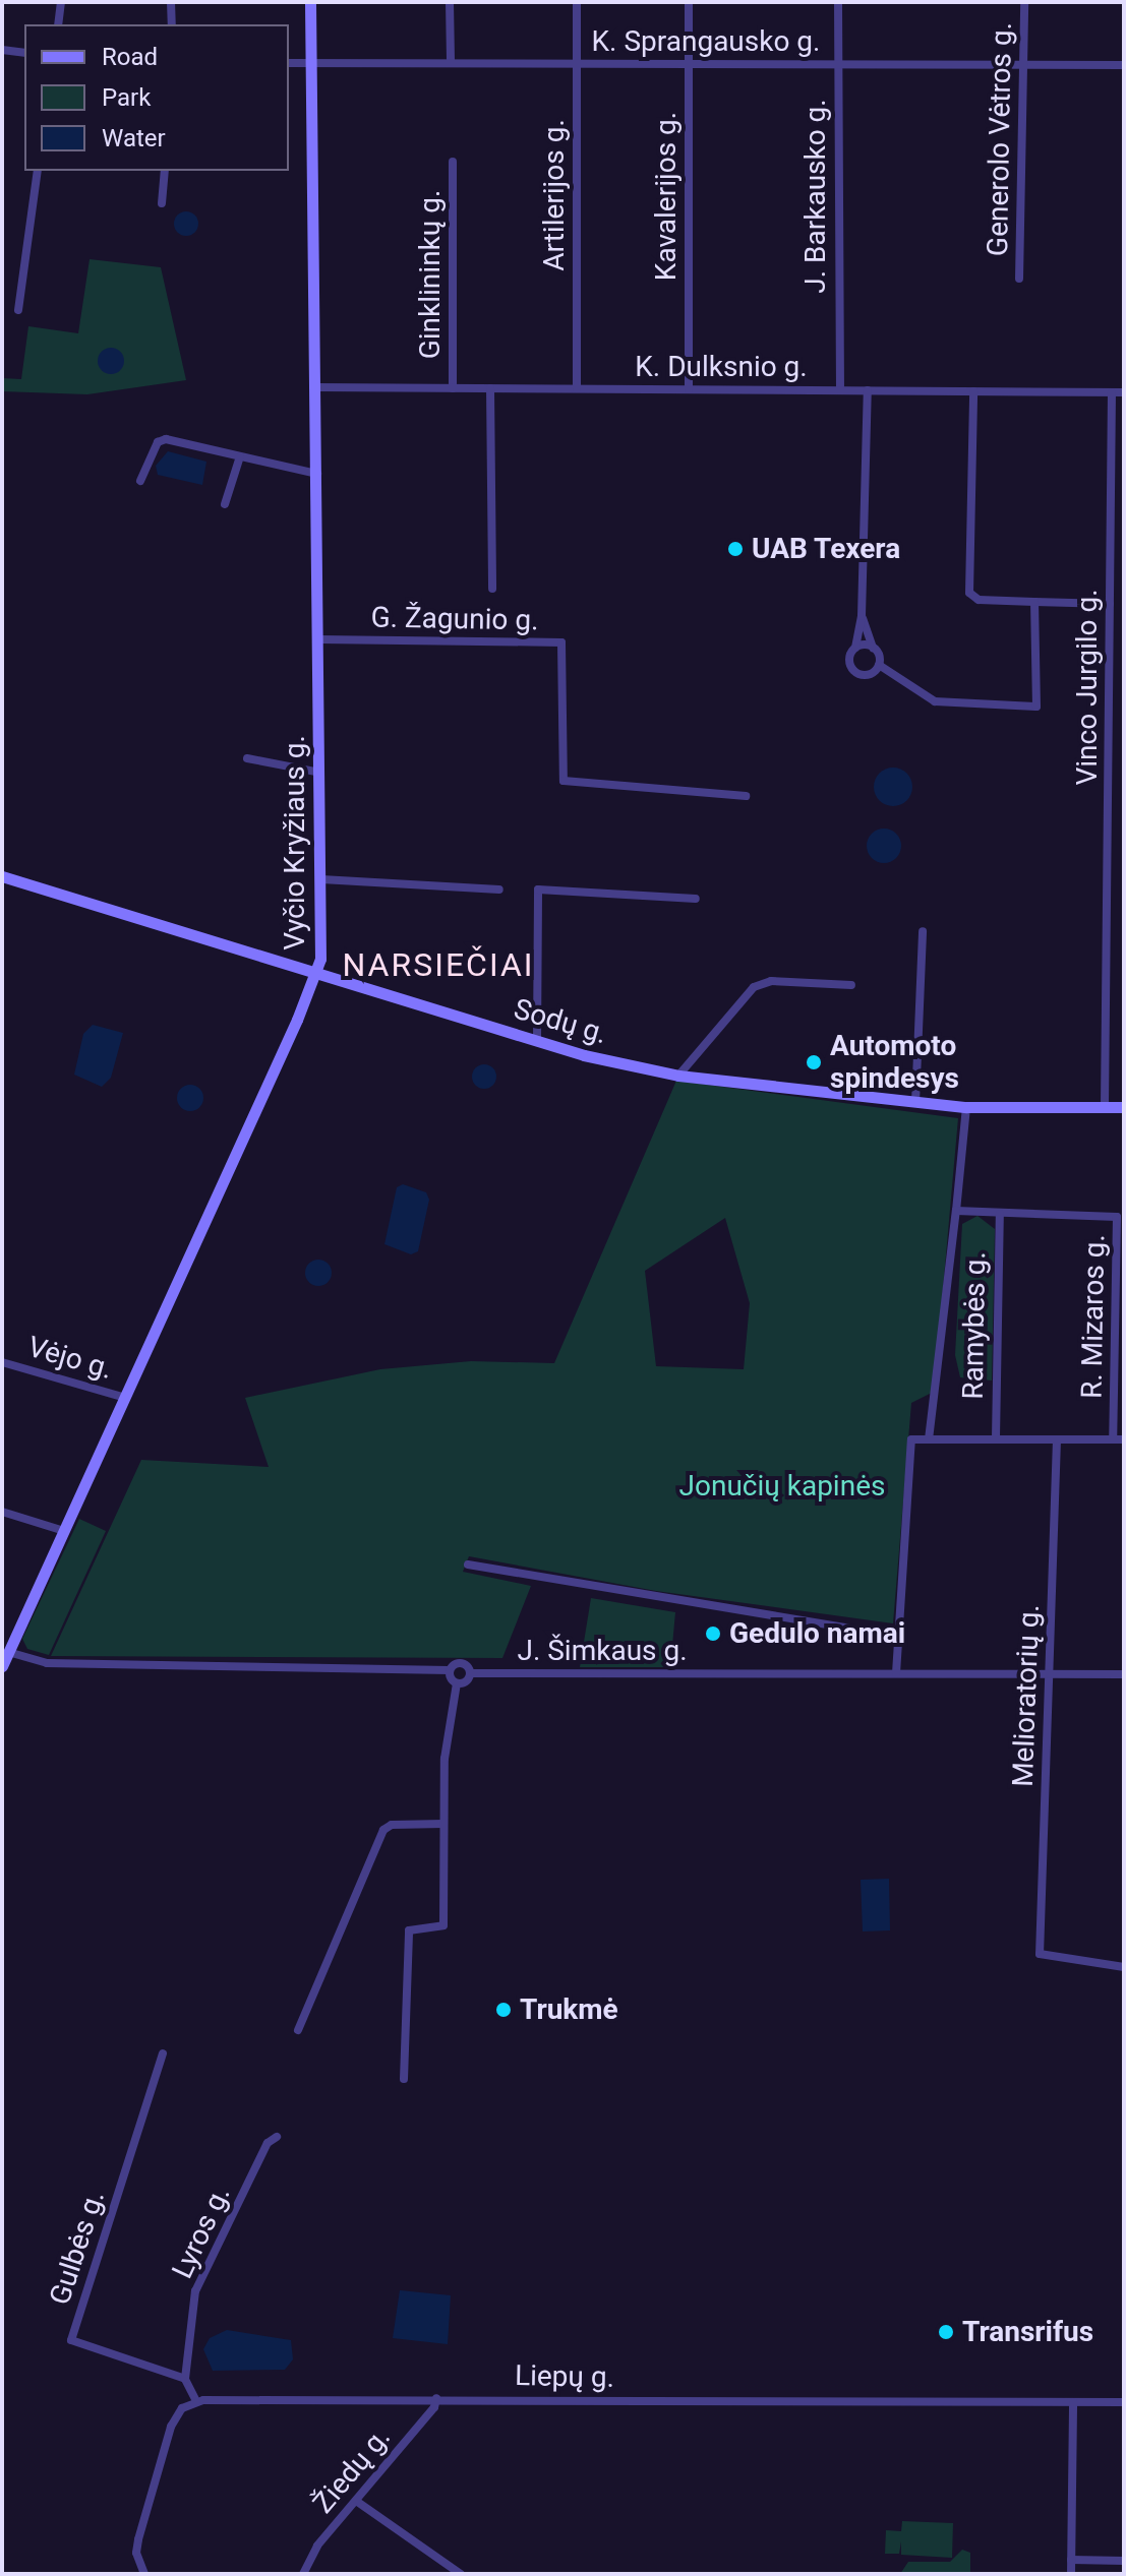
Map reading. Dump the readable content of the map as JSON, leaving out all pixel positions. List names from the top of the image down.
{
  "streets": {
    "street": [
      "K. Sprangausko g.",
      "Generolo Vėtros g.",
      "Artilerijos g.",
      "Kavalerijos g.",
      "J. Barkausko g.",
      "Ginklininkų g.",
      "K. Dulksnio g.",
      "G. Žagunio g.",
      "Vinco Jurgilo g.",
      "Vyčio Kryžiaus g.",
      "Sodų g.",
      "R. Mizaros g.",
      "Ramybės g.",
      "Vėjo g.",
      "J. Šimkaus g.",
      "Melioratorių g.",
      "Lyros g.",
      "Gulbės g.",
      "Liepų g.",
      "Žiedų g."
    ]
  },
  "crossings": [
    ["K. Sprangausko g.", "Generolo Vėtros g."],
    ["K. Sprangausko g.", "Artilerijos g."],
    ["K. Sprangausko g.", "Kavalerijos g."],
    ["K. Sprangausko g.", "J. Barkausko g."],
    ["K. Sprangausko g.", "Vyčio Kryžiaus g."],
    ["Artilerijos g.", "K. Dulksnio g."],
    ["Kavalerijos g.", "K. Dulksnio g."],
    ["J. Barkausko g.", "K. Dulksnio g."],
    ["Ginklininkų g.", "K. Dulksnio g."],
    ["K. Dulksnio g.", "Vinco Jurgilo g."],
    ["K. Dulksnio g.", "Vyčio Kryžiaus g."],
    ["G. Žagunio g.", "Vyčio Kryžiaus g."],
    ["Vinco Jurgilo g.", "Sodų g."],
    ["Vyčio Kryžiaus g.", "Sodų g."],
    ["Vyčio Kryžiaus g.", "Vėjo g."],
    ["Vyčio Kryžiaus g.", "J. Šimkaus g."],
    ["R. Mizaros g.", "Ramybės g."],
    ["Ramybės g.", "Melioratorių g."],
    ["J. Šimkaus g.", "Melioratorių g."],
    ["Lyros g.", "Gulbės g."],
    ["Liepų g.", "Žiedų g."]
  ],
  "districts": ["NARSIEČIAI"],
  "parks": ["Jonučių kapinės"],
  "places": [
    "UAB Texera",
    "Automoto spindesys",
    "Gedulo namai",
    "Trukmė",
    "Transrifus"
  ],
  "legend": ["Road", "Park", "Water"]
}
